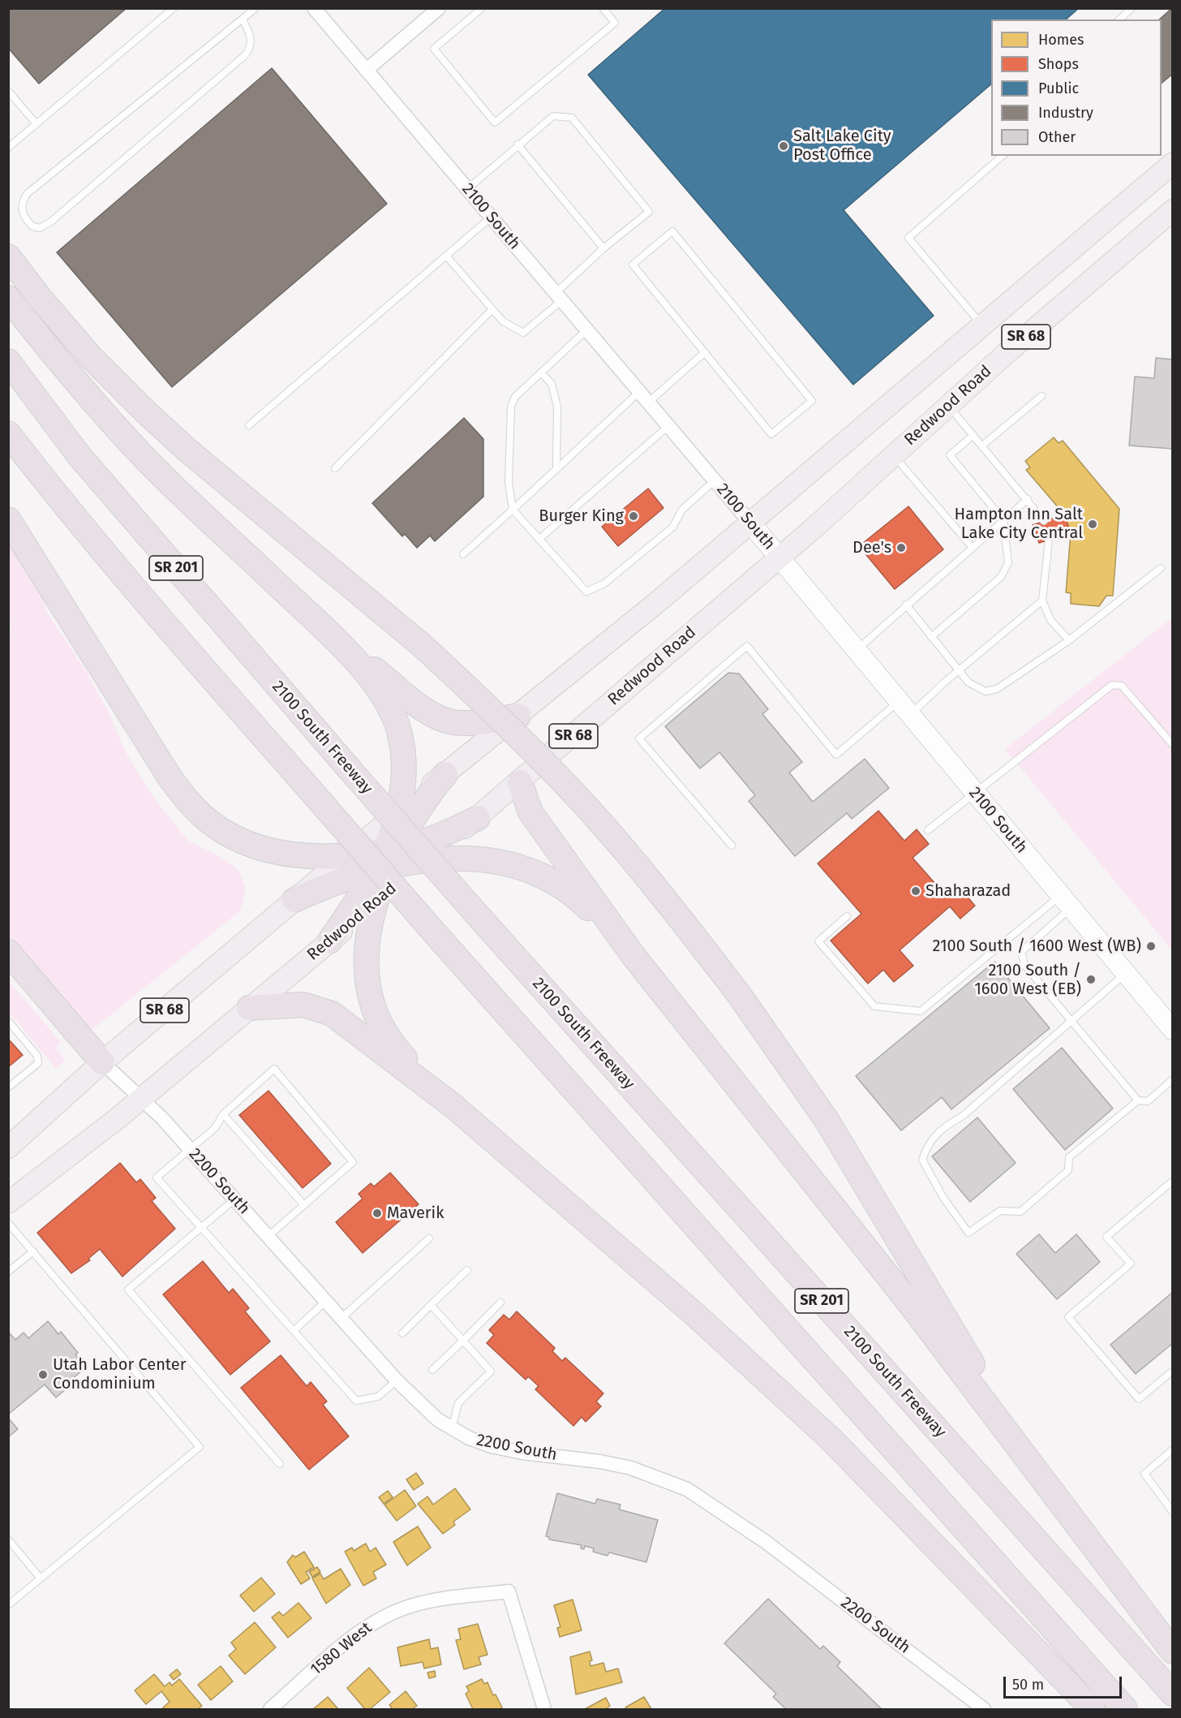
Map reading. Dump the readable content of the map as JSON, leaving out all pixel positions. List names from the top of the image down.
{
  "streets": {
    "highway": ["SR 201", "2100 South Freeway"],
    "main road": ["SR 68", "Redwood Road"],
    "street": ["2100 South", "2200 South", "1580 West"]
  },
  "crossings": [
    ["2100 South", "SR 68"],
    ["2100 South", "Redwood Road"],
    ["SR 68", "2200 South"],
    ["Redwood Road", "2200 South"]
  ],
  "places": [
    "Salt Lake City Post Office",
    "Burger King",
    "Hampton Inn Salt Lake City Central",
    "Dee's",
    "Shaharazad",
    "2100 South / 1600 West (WB)",
    "2100 South / 1600 West (EB)",
    "Maverik",
    "Utah Labor Center Condominium"
  ],
  "legend": [
    "Homes",
    "Shops",
    "Public",
    "Industry",
    "Other"
  ],
  "scale_bar": "50 m"
}
